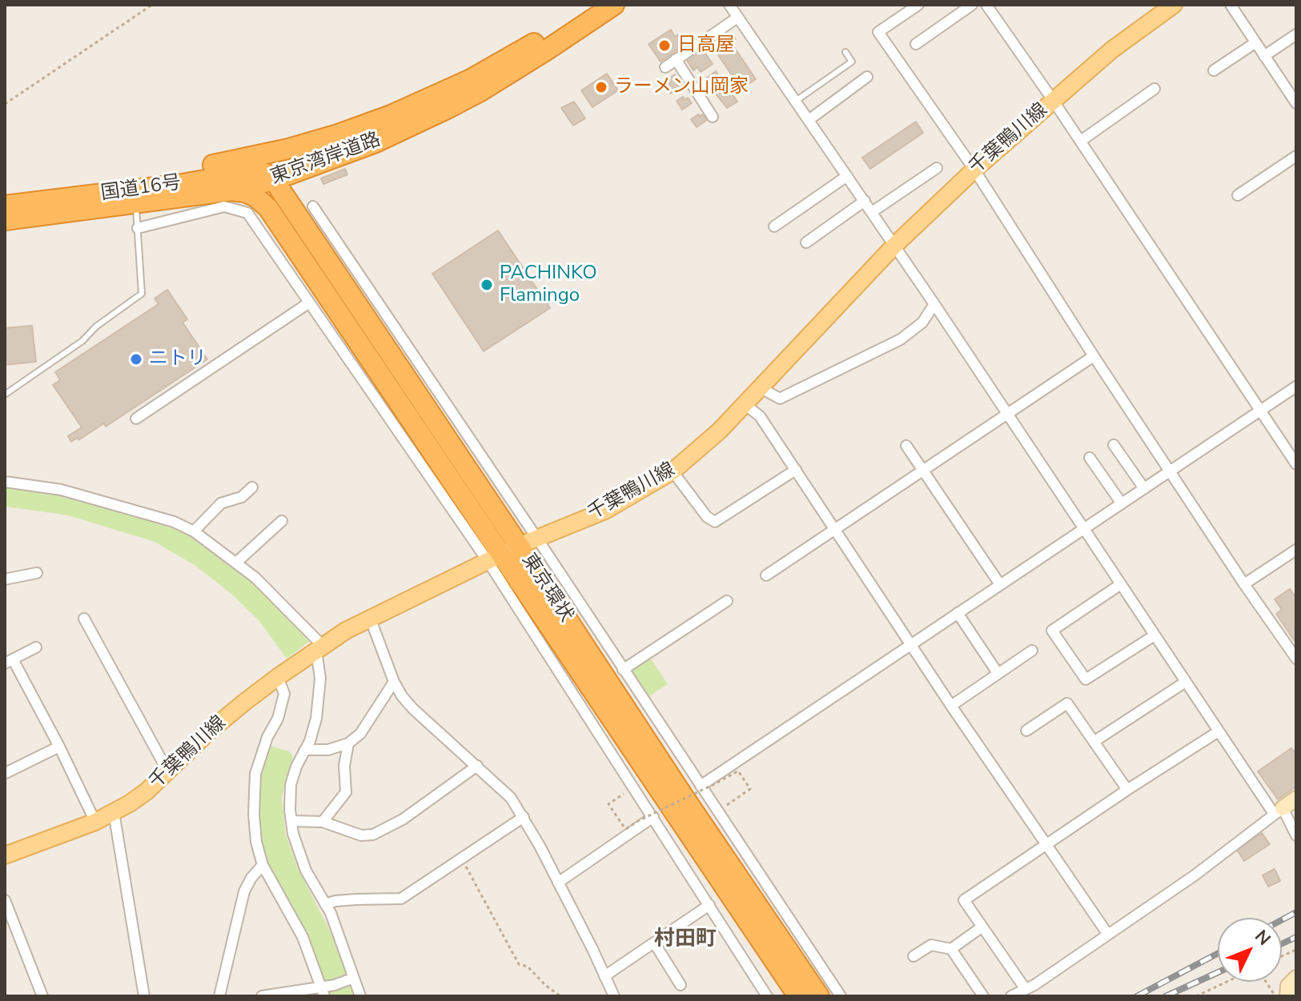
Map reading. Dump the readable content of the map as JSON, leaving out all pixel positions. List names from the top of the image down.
{
  "streets": {
    "highway": ["東京湾岸道路", "国道16号", "東京環状"],
    "main road": ["千葉鴨川線"]
  },
  "crossings": [
    ["千葉鴨川線", "東京環状"],
    ["東京湾岸道路", "国道16号"],
    ["東京湾岸道路", "東京環状"],
    ["国道16号", "東京環状"]
  ],
  "districts": ["村田町"],
  "places": [
    "日高屋",
    "ラーメン山岡家",
    "PACHINKO Flamingo",
    "ニトリ"
  ],
  "north": "top right"
}
